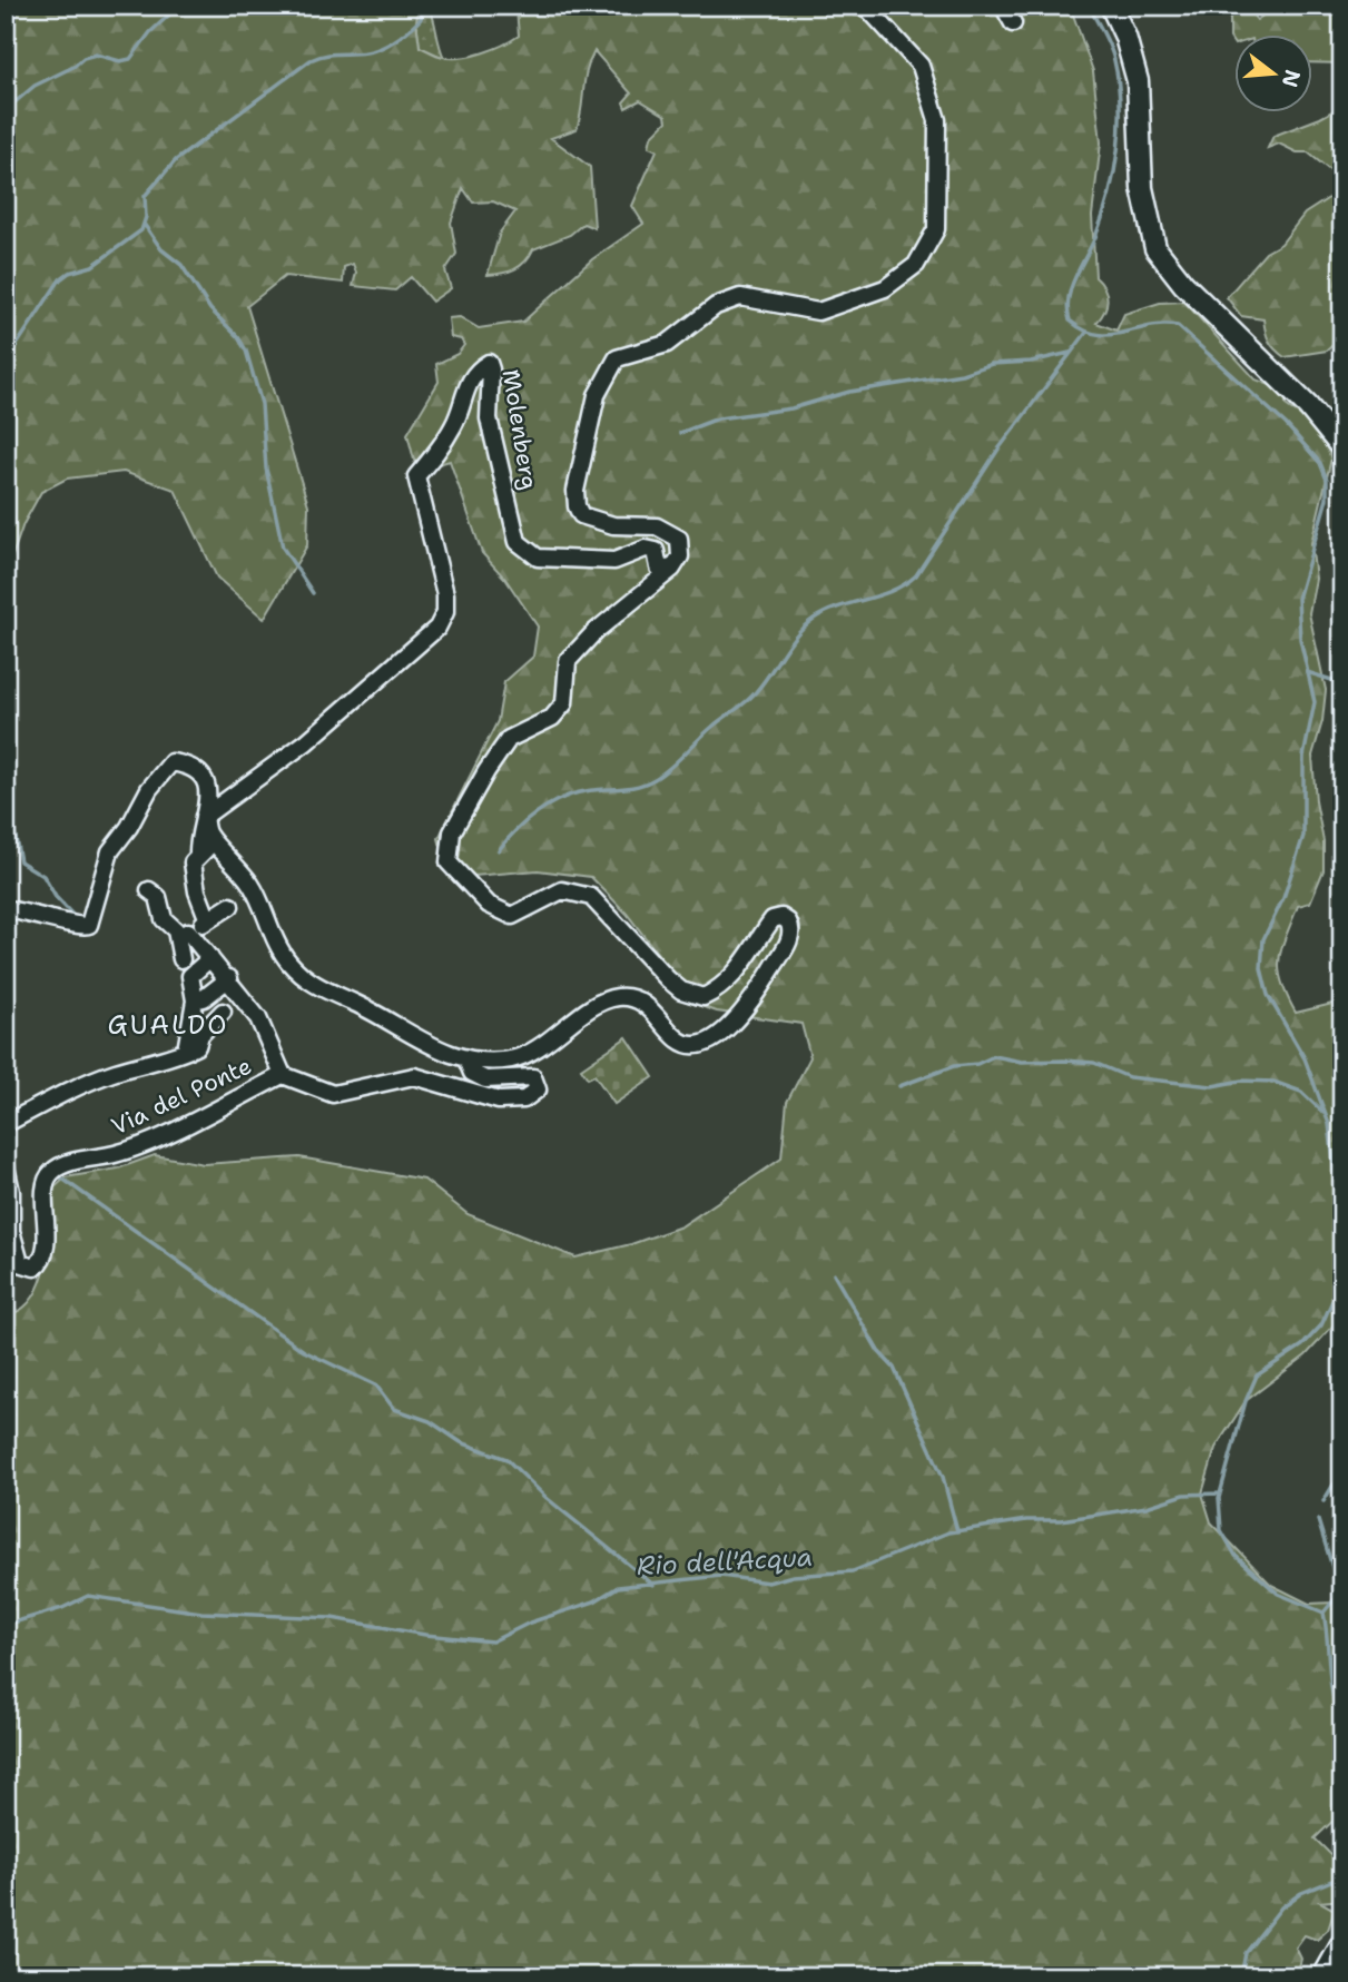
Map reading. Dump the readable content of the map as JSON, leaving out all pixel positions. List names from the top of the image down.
{
  "streets": {
    "street": ["Molenberg", "Via del Ponte"]
  },
  "districts": ["GUALDO"],
  "water": ["Rio dell'Acqua"],
  "north": "right"
}
